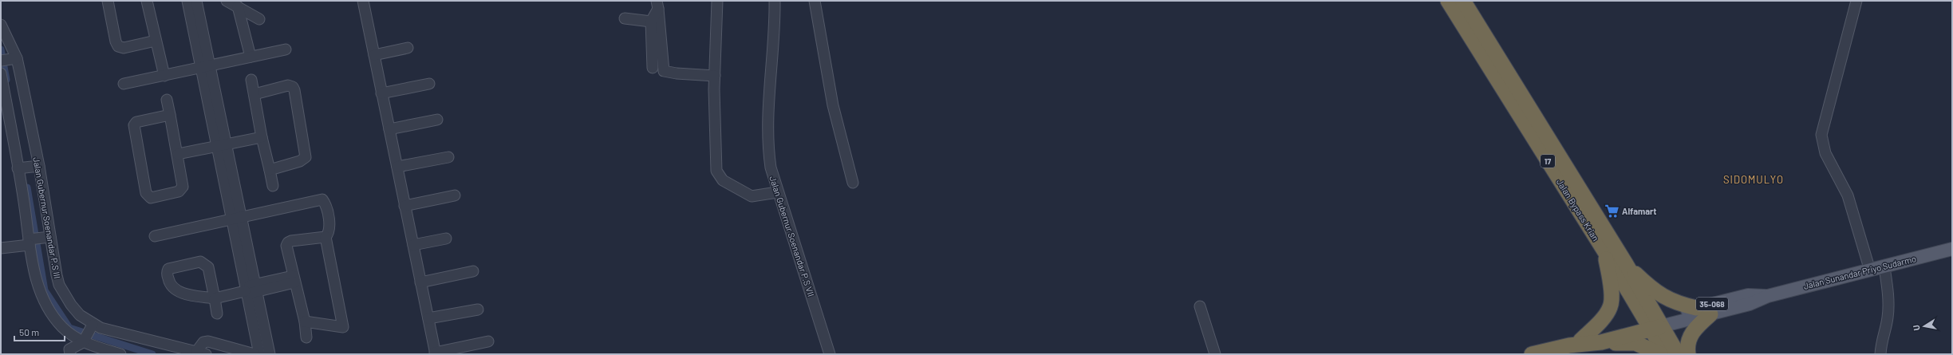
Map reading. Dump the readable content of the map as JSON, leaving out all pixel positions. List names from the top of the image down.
{
  "streets": {
    "highway": ["17", "Jalan Bypass Krian", "Jalan Sunandar Priyo Sudarmo"],
    "main road": ["35-068"],
    "street": ["Jalan Gubernur Soenandar P.S III", "Jalan Gubernur Soenandar P.S VII"]
  },
  "crossings": [
    ["Jalan Bypass Krian", "Jalan Sunandar Priyo Sudarmo"]
  ],
  "districts": ["SIDOMULYO"],
  "places": {
    "supermarket": ["Alfamart"]
  },
  "scale_bar": "50 m",
  "north": "left"
}
